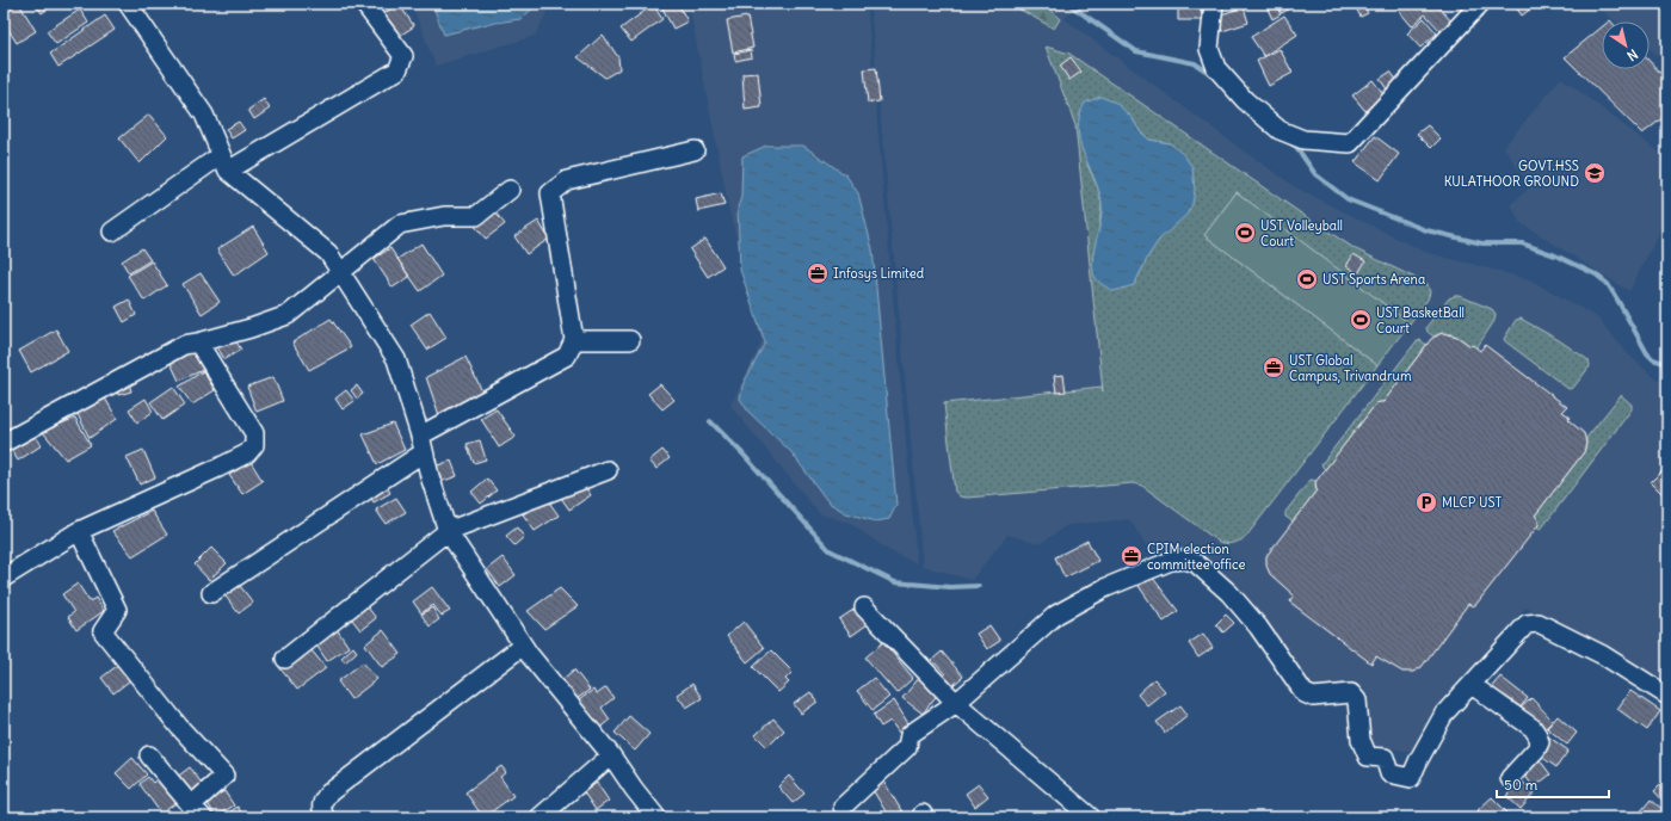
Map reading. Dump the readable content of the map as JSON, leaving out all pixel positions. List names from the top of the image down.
{
  "places": {
    "school or university": ["GOVT.HSS KULATHOOR GROUND"],
    "sports": ["UST Volleyball Court", "UST Sports Arena", "UST BasketBall Court"],
    "office": ["Infosys Limited", "UST Global Campus, Trivandrum", "CPIM election committee office"],
    "parking": ["MLCP UST"]
  },
  "scale_bar": "50 m",
  "north": "bottom right"
}
